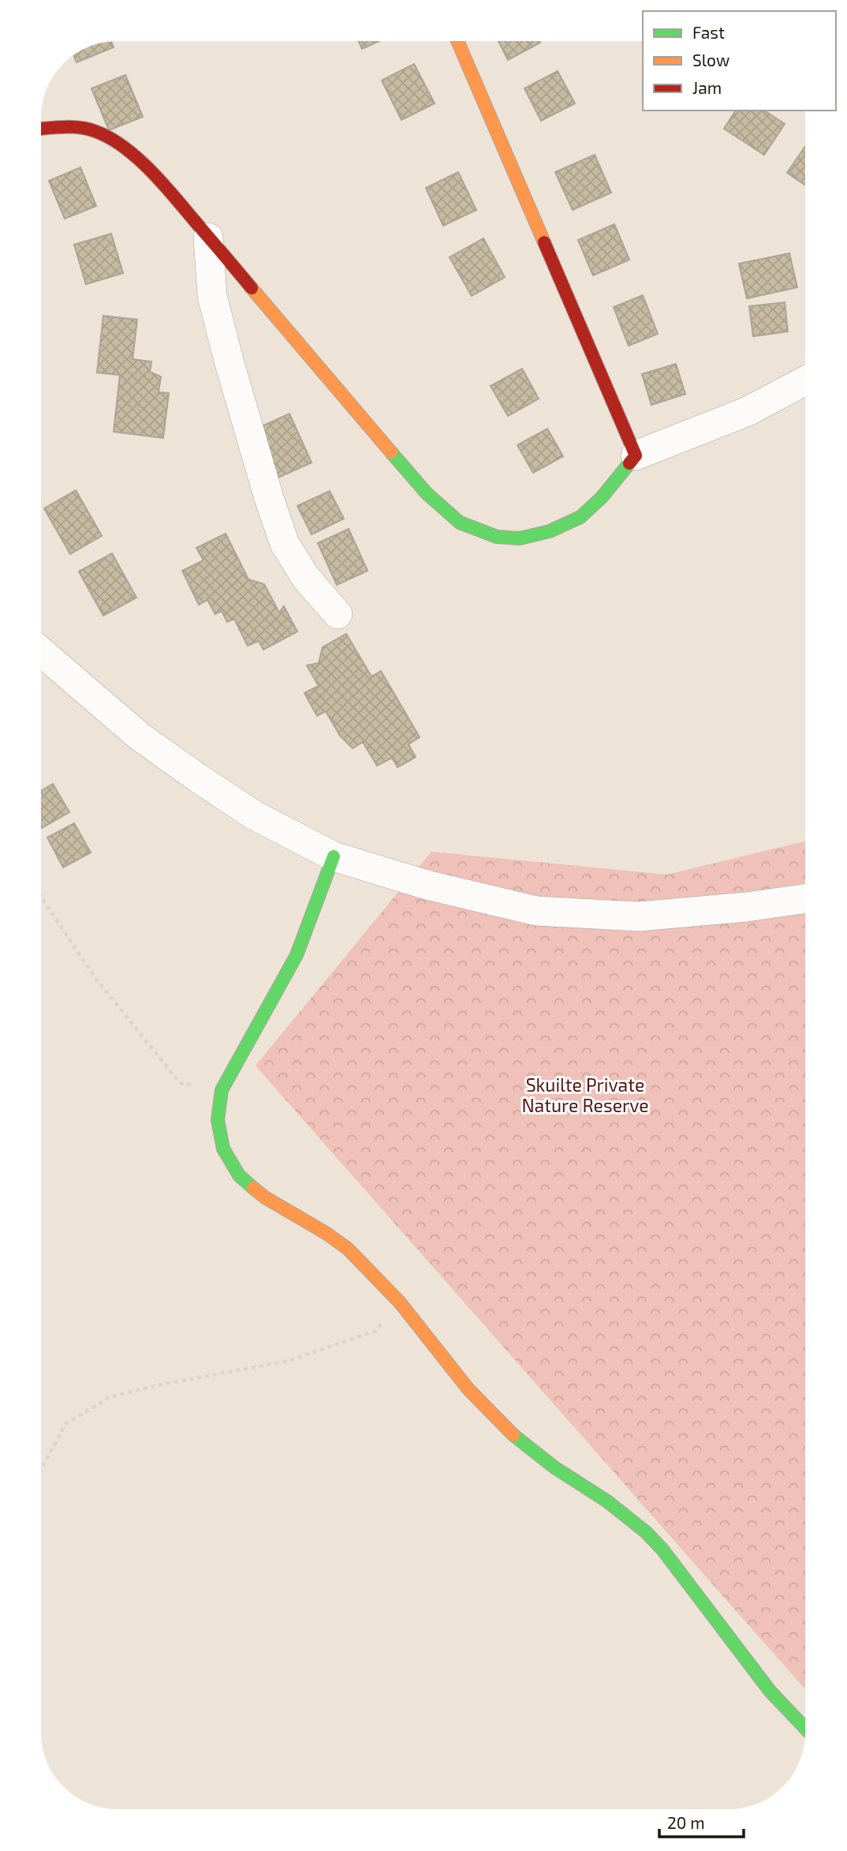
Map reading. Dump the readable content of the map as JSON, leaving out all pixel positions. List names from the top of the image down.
{
  "parks": ["Skuilte Private Nature Reserve"],
  "legend": ["Fast", "Slow", "Jam"],
  "scale_bar": "20 m"
}
